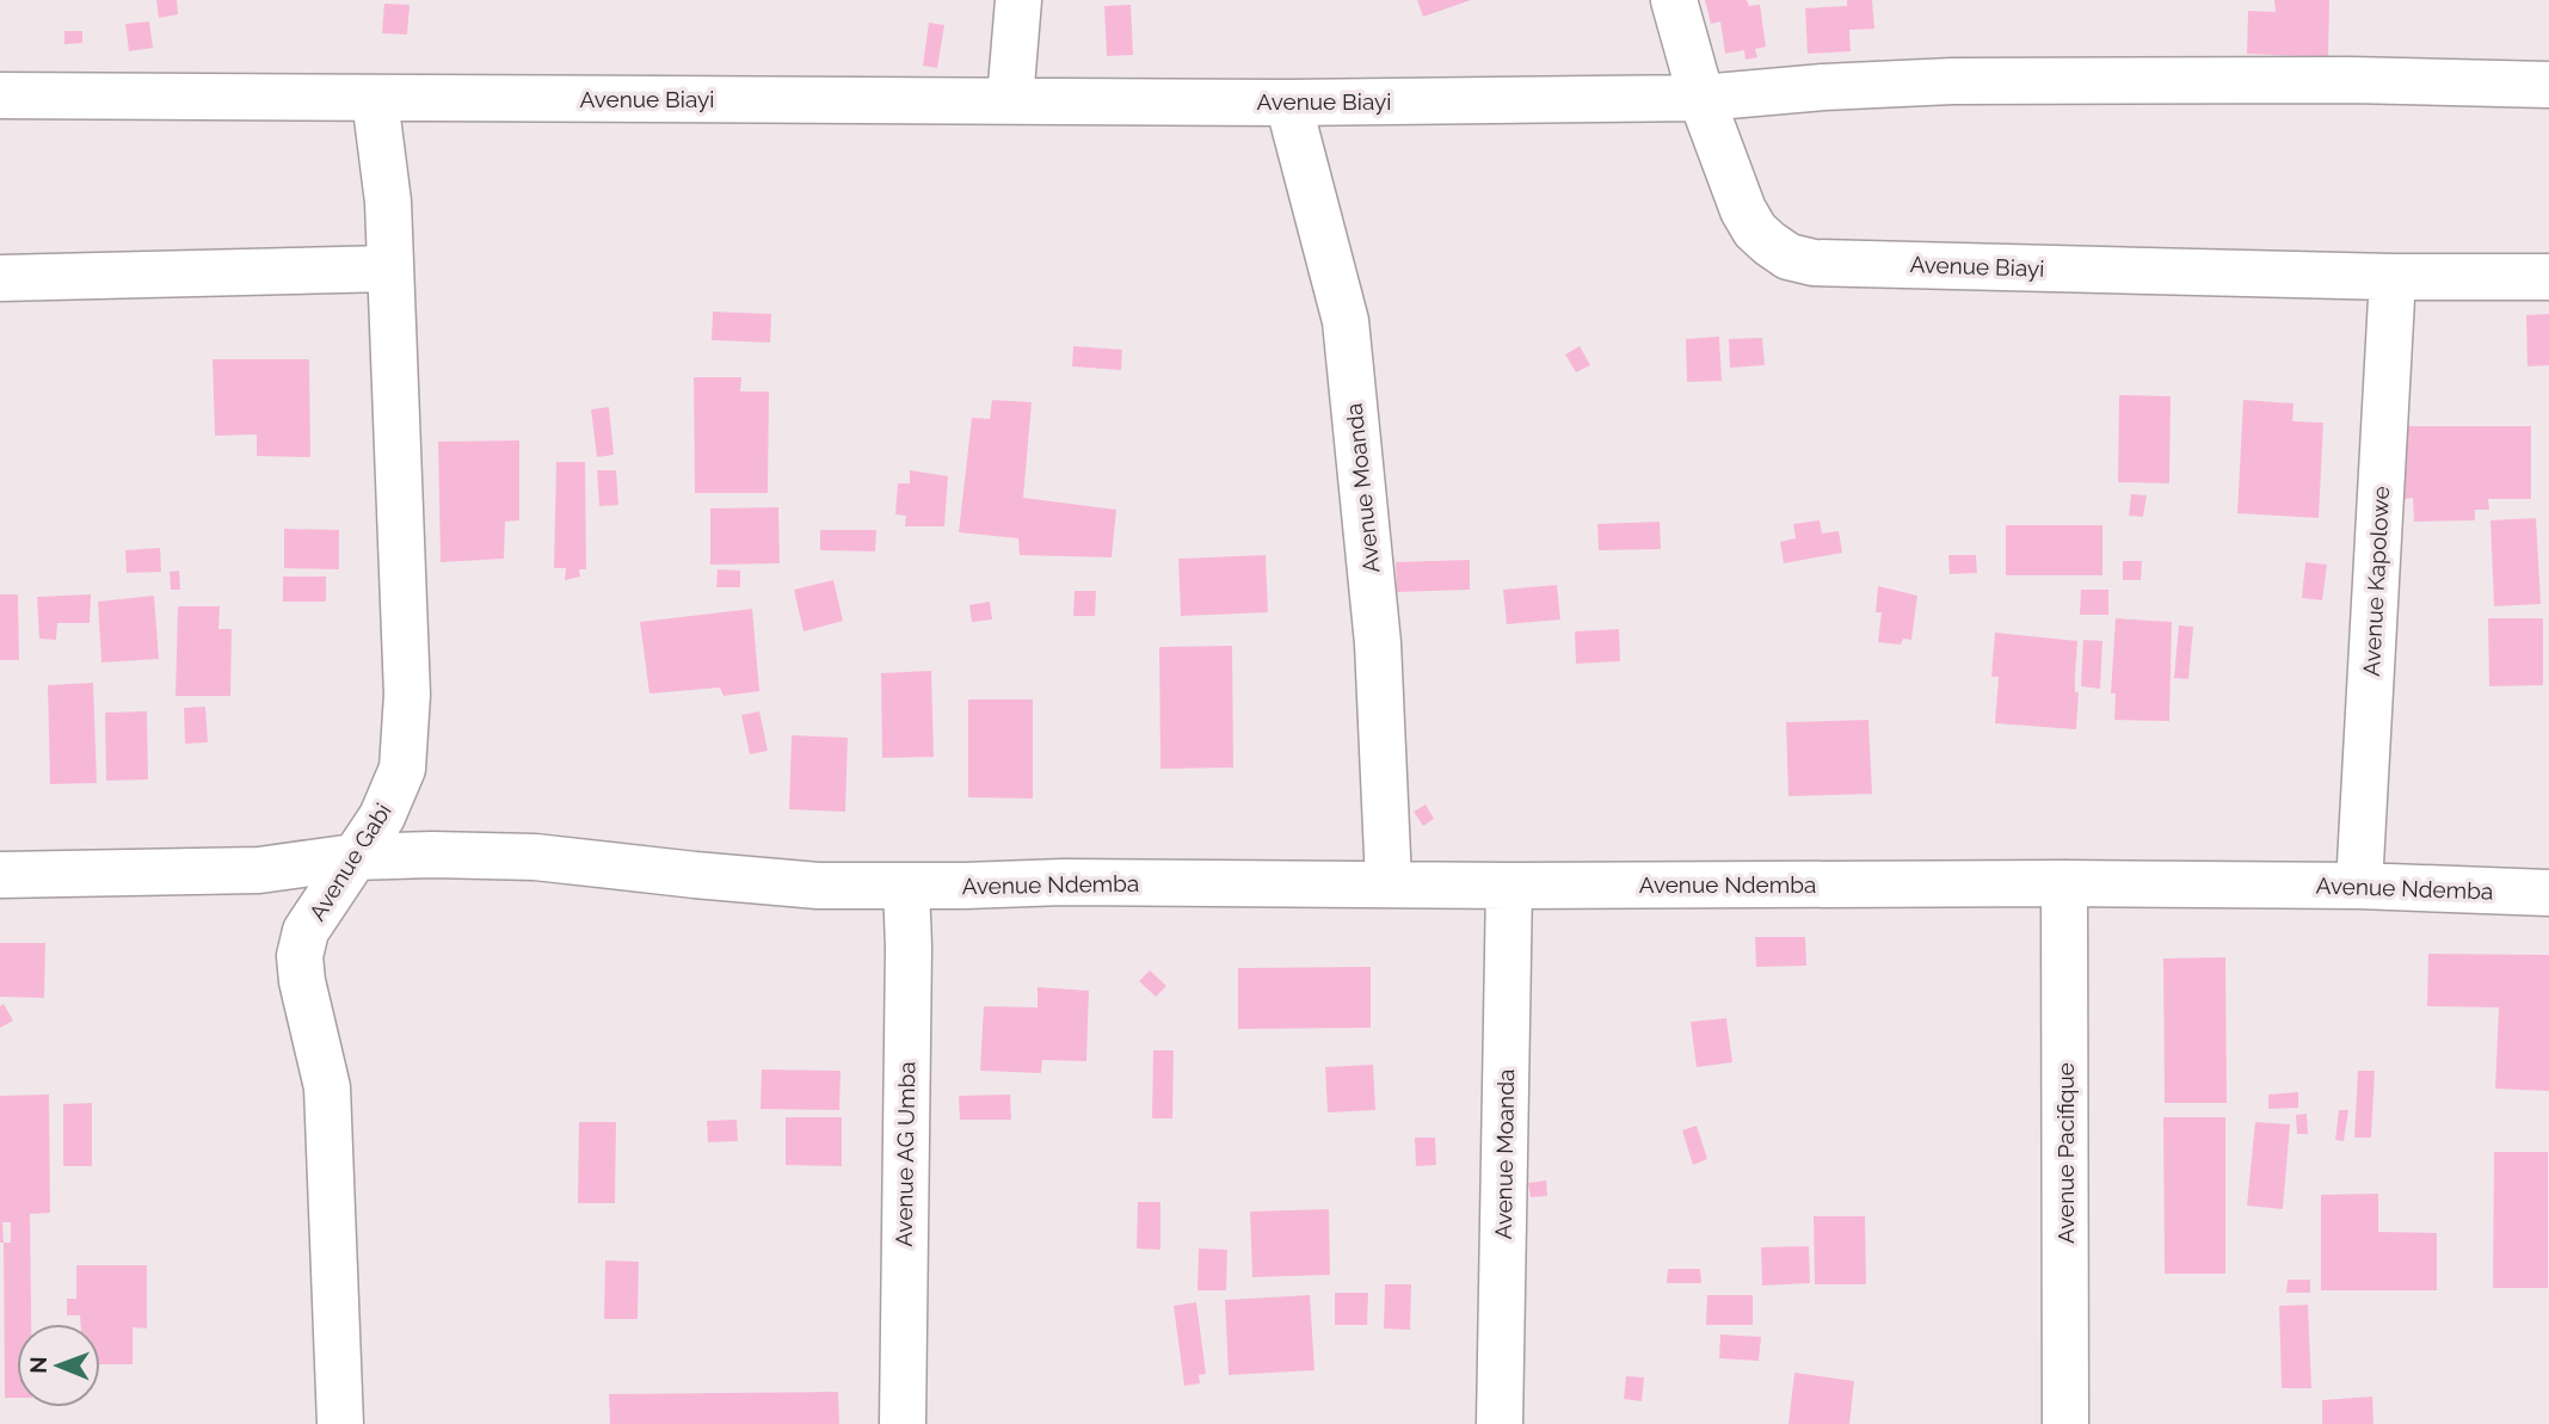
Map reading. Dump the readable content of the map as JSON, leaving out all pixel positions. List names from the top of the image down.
{
  "streets": {
    "street": [
      "Avenue Biayi",
      "Avenue Moanda",
      "Avenue Kapolowe",
      "Avenue Gabi",
      "Avenue Ndemba",
      "Avenue Pacifique",
      "Avenue AG Umba"
    ]
  },
  "crossings": [
    ["Avenue Biayi", "Avenue Moanda"],
    ["Avenue Biayi", "Avenue Kapolowe"],
    ["Avenue Biayi", "Avenue Gabi"],
    ["Avenue Moanda", "Avenue Ndemba"],
    ["Avenue Kapolowe", "Avenue Ndemba"],
    ["Avenue Gabi", "Avenue Ndemba"],
    ["Avenue Ndemba", "Avenue Pacifique"],
    ["Avenue Ndemba", "Avenue AG Umba"]
  ],
  "north": "left"
}
